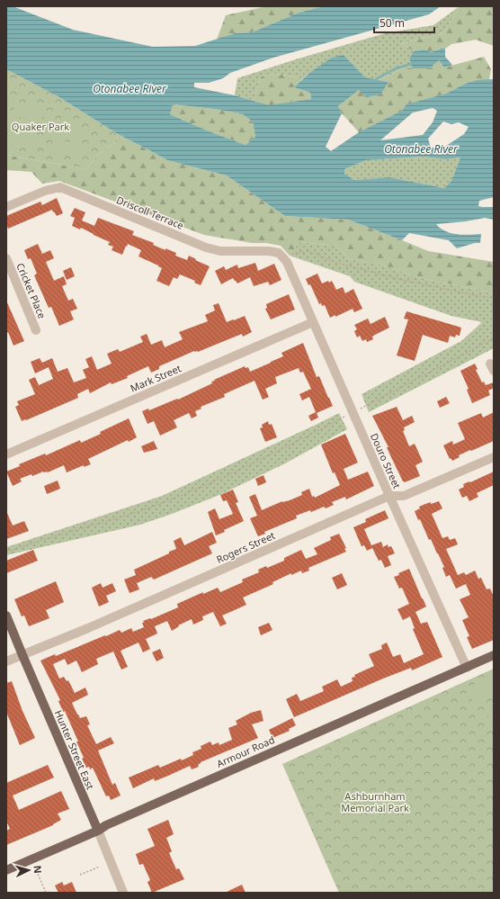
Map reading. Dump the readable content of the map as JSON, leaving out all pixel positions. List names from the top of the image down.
{
  "streets": {
    "main road": ["Hunter Street East", "Armour Road"],
    "street": [
      "Driscoll Terrace",
      "Cricket Place",
      "Mark Street",
      "Douro Street",
      "Rogers Street"
    ]
  },
  "crossings": [
    ["Driscoll Terrace", "Douro Street"],
    ["Mark Street", "Douro Street"],
    ["Douro Street", "Rogers Street"],
    ["Douro Street", "Armour Road"],
    ["Rogers Street", "Hunter Street East"],
    ["Hunter Street East", "Armour Road"]
  ],
  "water": ["Otonabee River"],
  "parks": ["Quaker Park", "Ashburnham Memorial Park"],
  "scale_bar": "50 m",
  "north": "right"
}
